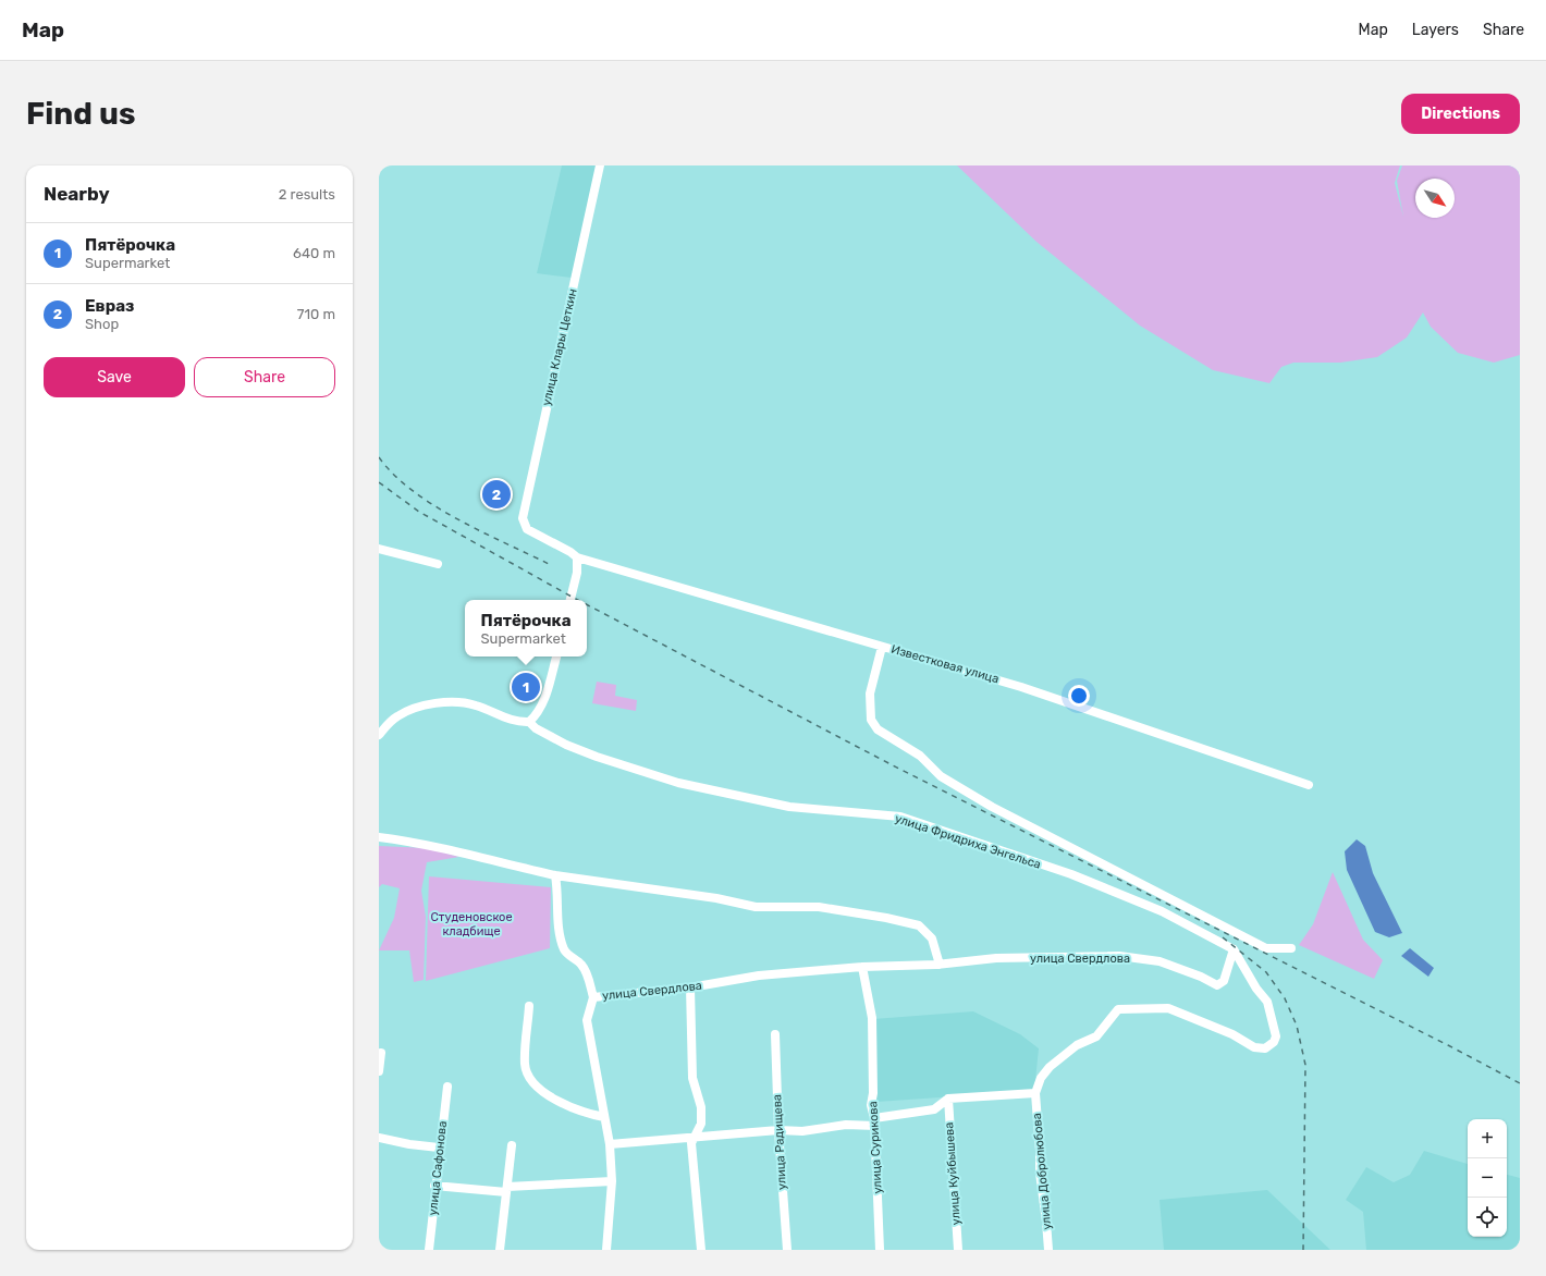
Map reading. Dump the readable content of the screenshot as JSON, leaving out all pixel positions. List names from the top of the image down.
{
  "streets": {
    "street": [
      "улица Клары Цеткин",
      "Известковая улица",
      "улица Фридриха Энгельса",
      "улица Свердлова",
      "улица Радищева",
      "улица Сурикова",
      "улица Сафонова",
      "улица Добролюбова",
      "улица Куйбышева"
    ]
  },
  "crossings": [
    ["улица Клары Цеткин", "Известковая улица"],
    ["улица Фридриха Энгельса", "улица Свердлова"],
    ["улица Свердлова", "улица Сурикова"]
  ],
  "parks": ["Студеновское кладбище"],
  "north": "bottom right",
  "page": {
    "header": "Map",
    "nav": ["Map", "Layers", "Share"],
    "buttons": [
      "Directions",
      ["Save", "Share"]
    ],
    "title": "Find us",
    "heading": ["Nearby", "2 results"],
    "list": [
      {
        "mark": "1",
        "name": "Пятёрочка",
        "note": "Supermarket",
        "value": "640 m"
      },
      {
        "mark": "2",
        "name": "Евраз",
        "note": "Shop",
        "value": "710 m"
      }
    ],
    "pins": ["2", "1"],
    "popup": ["Пятёрочка", "Supermarket"],
    "map_buttons": ["+", "−"]
  }
}
